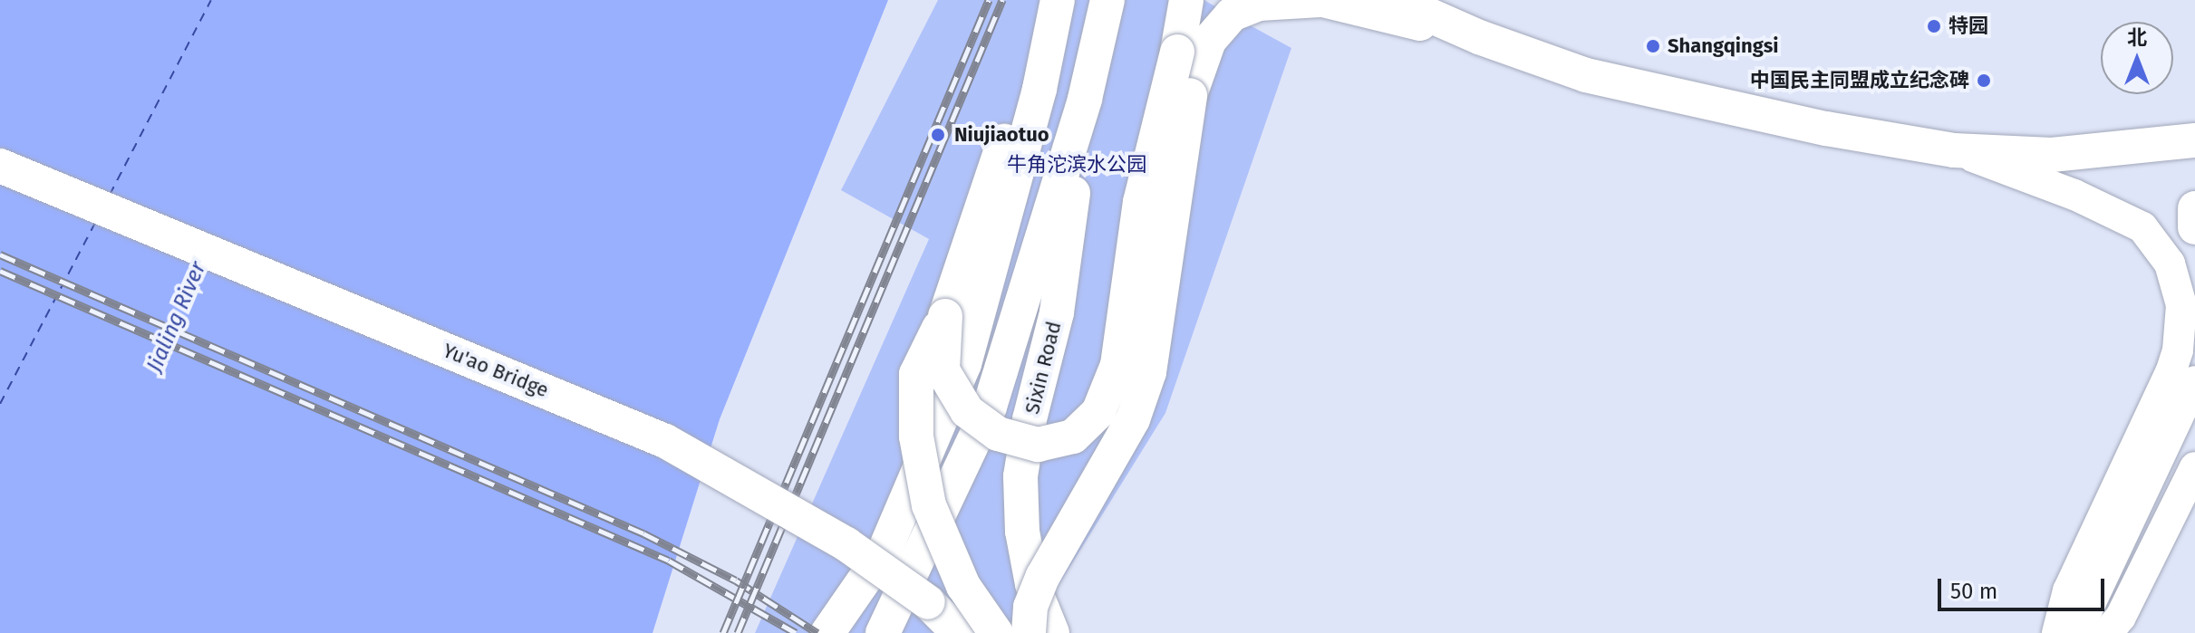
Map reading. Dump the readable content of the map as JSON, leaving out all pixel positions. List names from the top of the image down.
{
  "streets": {
    "main road": ["Sixin Road", "Yu'ao Bridge"]
  },
  "water": ["Jialing River"],
  "parks": ["牛角沱滨水公园"],
  "places": [
    "特园",
    "Shangqingsi",
    "中国民主同盟成立纪念碑",
    "Niujiaotuo"
  ],
  "scale_bar": "50 m",
  "north": "top"
}
